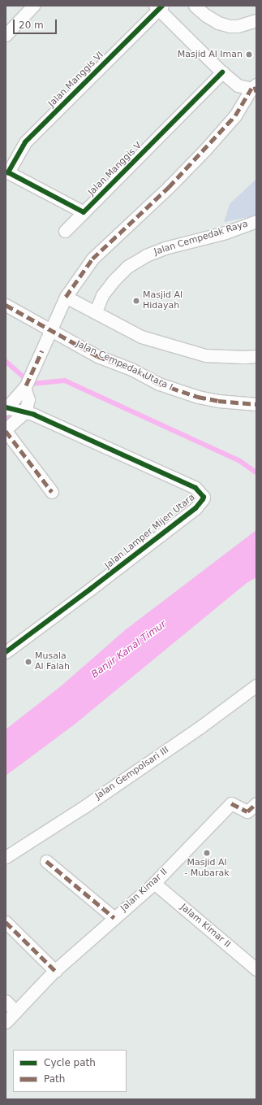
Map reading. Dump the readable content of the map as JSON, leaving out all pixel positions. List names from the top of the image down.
{
  "streets": {
    "street": [
      "Jalan Manggis VI",
      "Jalan Manggis V",
      "Jalan Cempedak Raya",
      "Jalan Cempedak Utara I",
      "Jalan Lamper Mijen Utara",
      "Jalan Gempolsari III",
      "Jalan Kimar II",
      "Jalam Kimar II"
    ]
  },
  "crossings": [
    ["Jalan Kimar II", "Jalam Kimar II"]
  ],
  "water": ["Banjir Kanal Timur"],
  "places": [
    "Masjid Al Iman",
    "Masjid Al Hidayah",
    "Musala Al Falah",
    "Masjid Al - Mubarak"
  ],
  "legend": ["Cycle path", "Path"],
  "scale_bar": "20 m"
}
